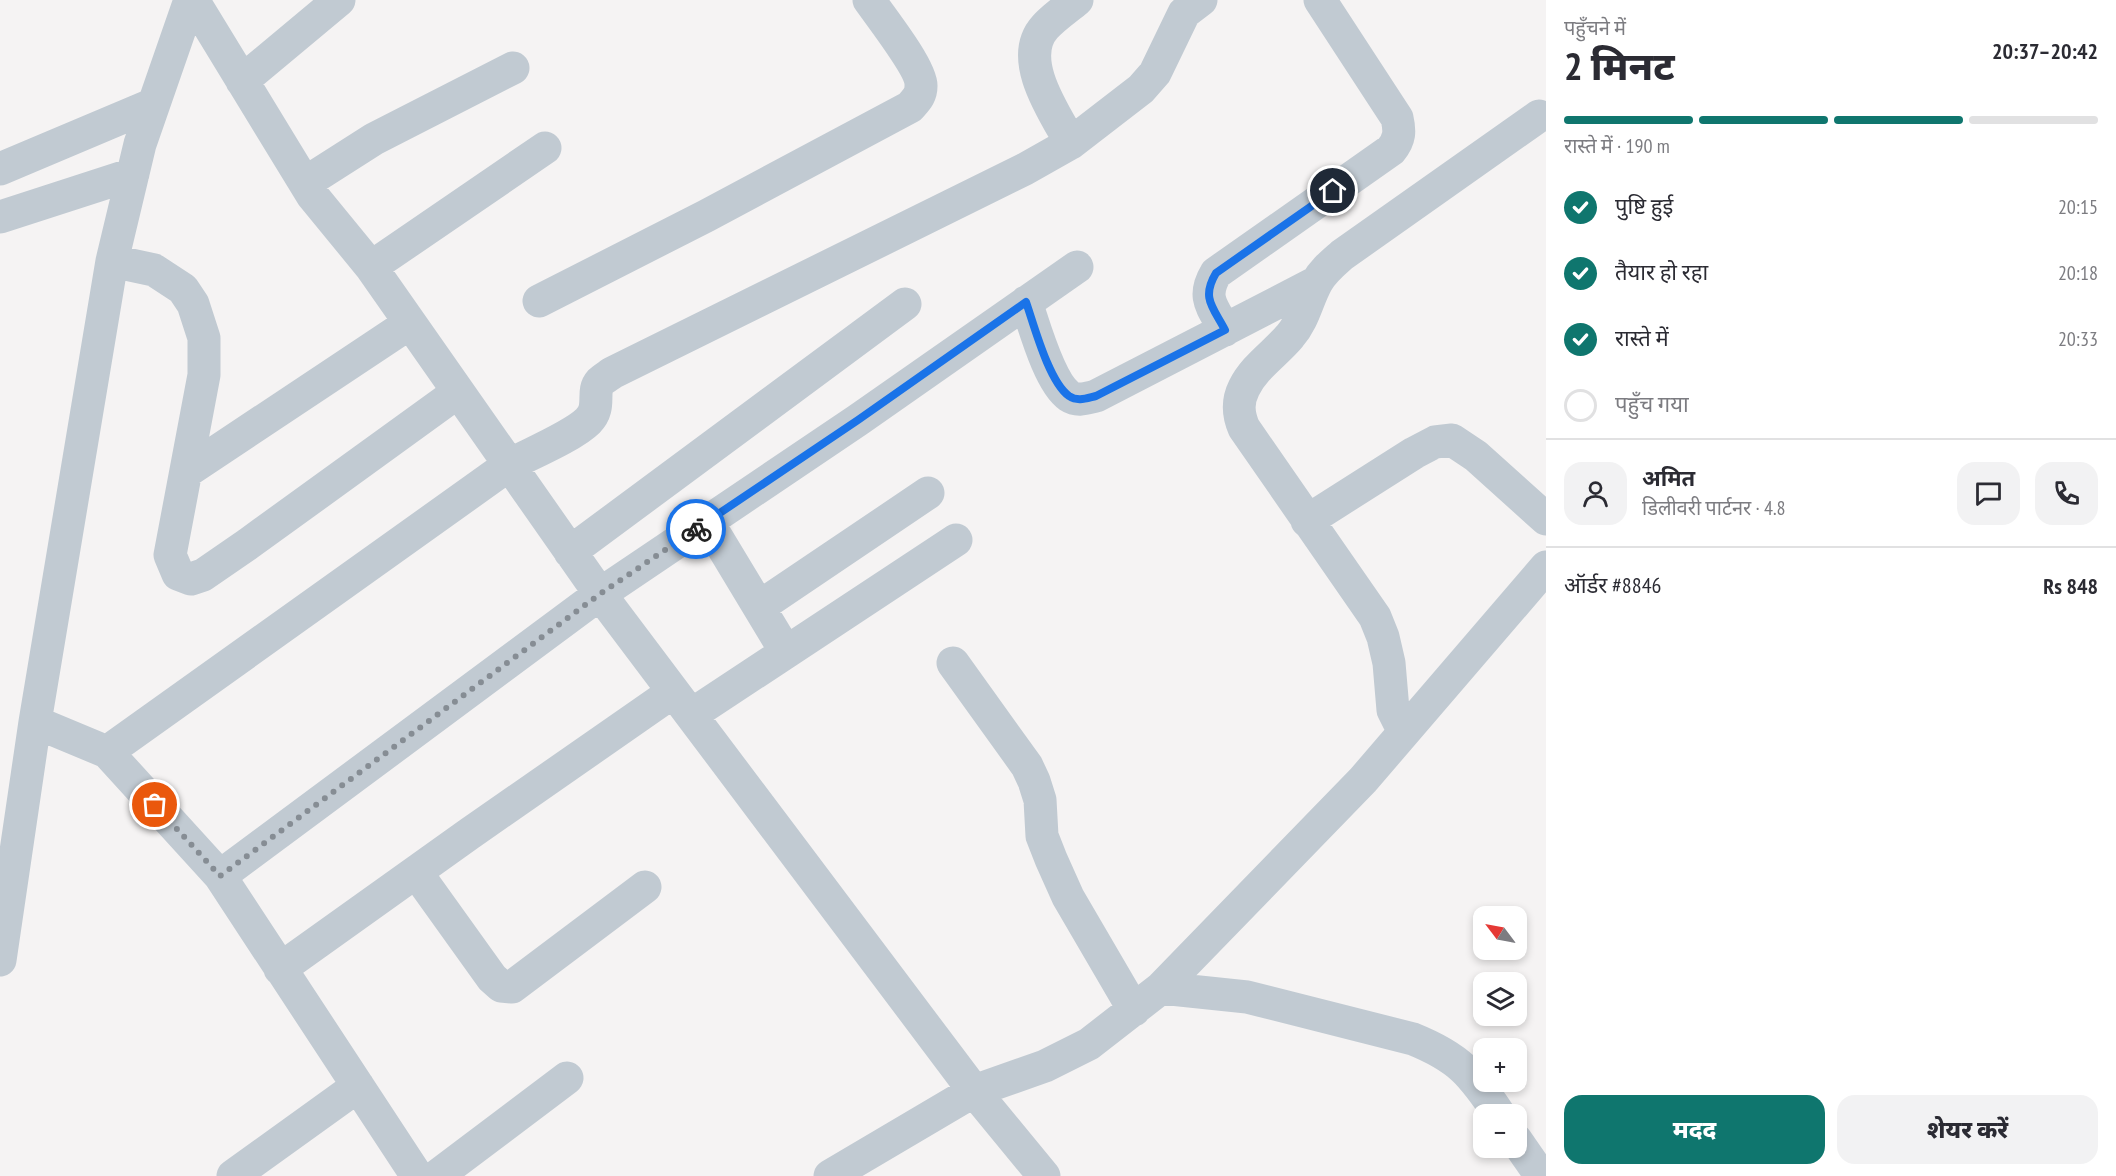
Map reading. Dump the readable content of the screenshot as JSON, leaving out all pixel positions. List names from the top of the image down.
{
  "north": "top left",
  "page": {
    "heading": ["2 मिनट", "पहुँचने में", "20:37–20:42"],
    "panel": [
      "अमित",
      "डिलीवरी पार्टनर · 4.8",
      "ऑर्डर #8846",
      "Rs 848"
    ],
    "bar": "रास्ते में · 190 m",
    "list": [
      ["पुष्टि हुई", "20:15"],
      ["तैयार हो रहा", "20:18"],
      ["रास्ते में", "20:33"],
      "पहुँच गया"
    ],
    "map_buttons": ["+", "−"],
    "buttons": ["मदद", "शेयर करें"]
  }
}
